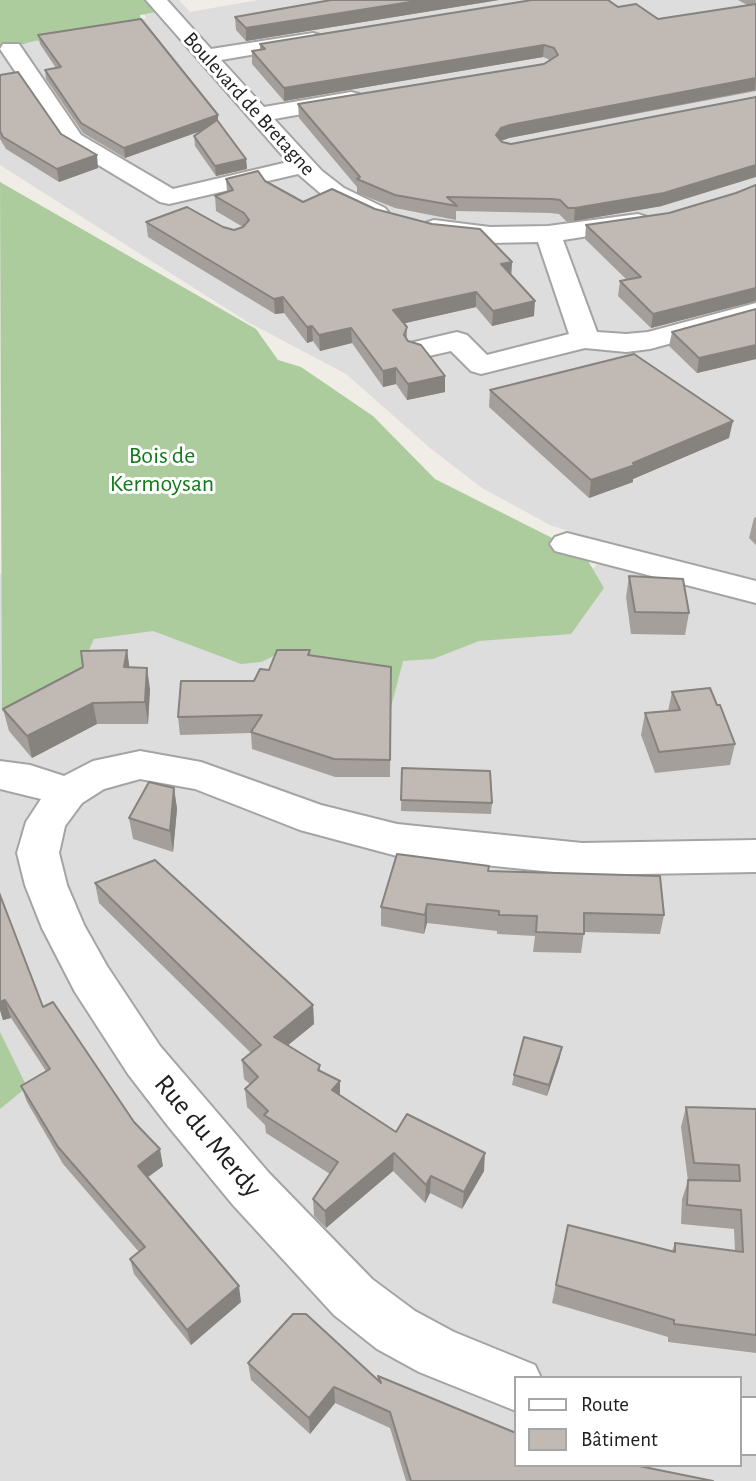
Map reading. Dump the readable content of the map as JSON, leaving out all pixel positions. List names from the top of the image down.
{
  "streets": {
    "street": ["Boulevard de Bretagne", "Rue du Merdy"]
  },
  "parks": ["Bois de Kermoysan"],
  "legend": ["Route", "Bâtiment"]
}
